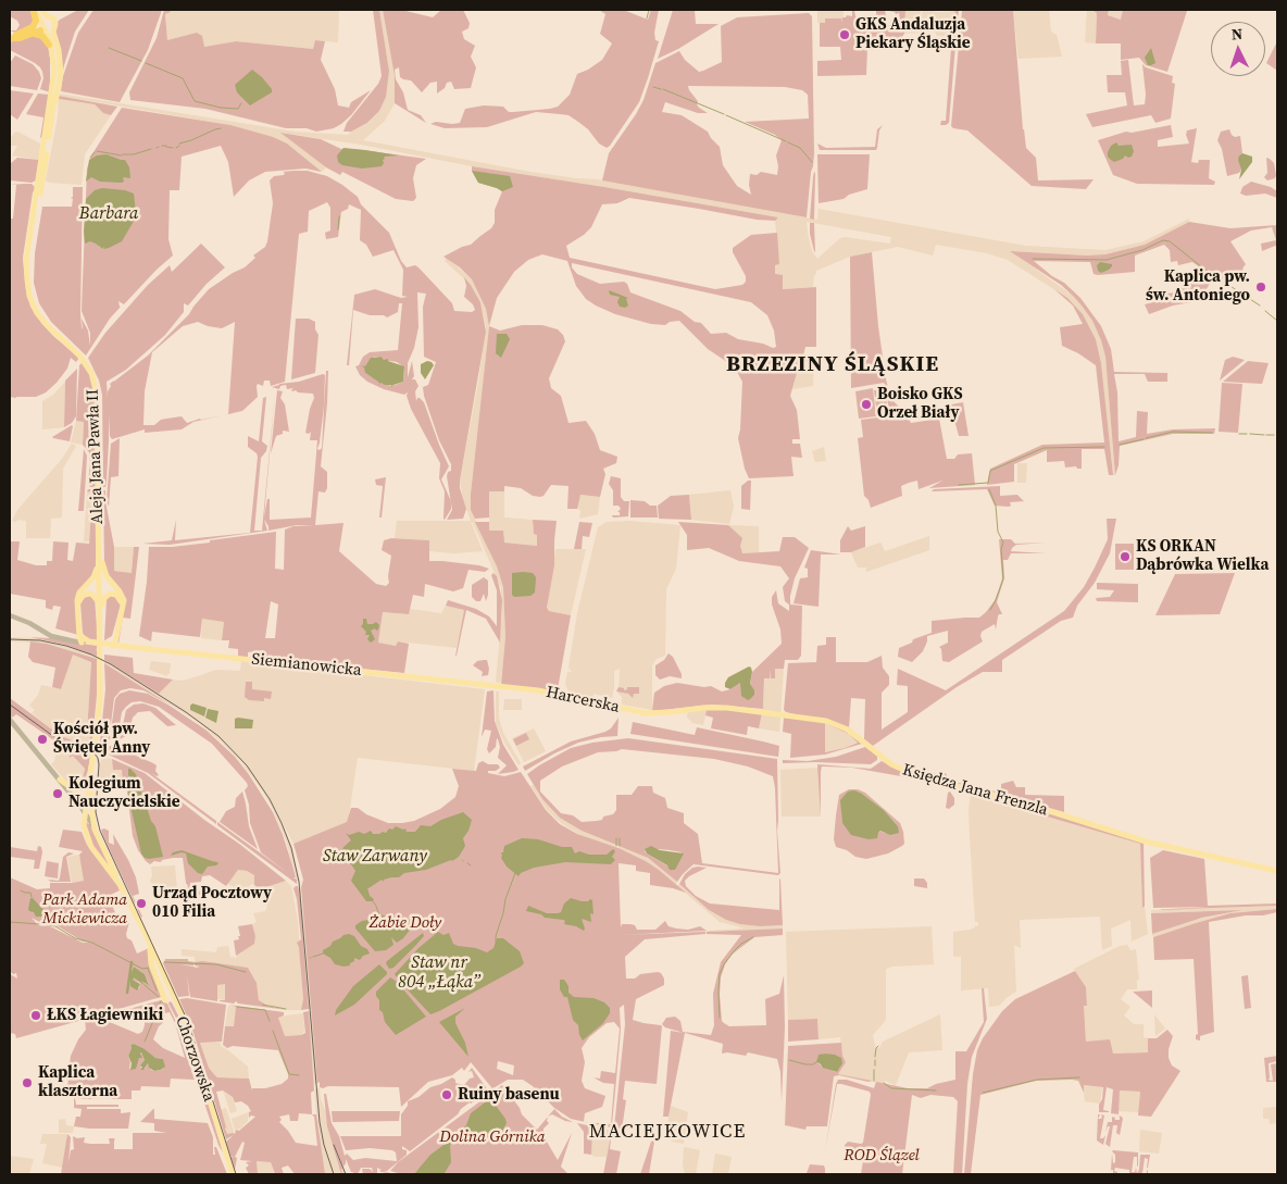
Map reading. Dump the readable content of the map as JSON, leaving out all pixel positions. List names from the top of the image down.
{
  "streets": {
    "main road": [
      "Aleja Jana Pawła II",
      "Siemianowicka",
      "Harcerska",
      "Księdza Jana Frenzla",
      "Chorzowska"
    ]
  },
  "crossings": [
    ["Aleja Jana Pawła II", "Chorzowska"],
    ["Siemianowicka", "Harcerska"],
    ["Harcerska", "Księdza Jana Frenzla"]
  ],
  "districts": ["BRZEZINY ŚLĄSKIE", "MACIEJKOWICE"],
  "water": ["Barbara", "Staw Zarwany", "Staw nr 804 „Łąka”"],
  "parks": [
    "Park Adama Mickiewicza",
    "Żabie Doły",
    "Dolina Górnika",
    "ROD Ślązel"
  ],
  "places": [
    "GKS Andaluzja Piekary Śląskie",
    "Kaplica pw. św. Antoniego",
    "Boisko GKS Orzeł Biały",
    "KS ORKAN Dąbrówka Wielka",
    "Kościół pw. Świętej Anny",
    "Kolegium Nauczycielskie",
    "Urząd Pocztowy 010 Filia",
    "ŁKS Łagiewniki",
    "Kaplica klasztorna",
    "Ruiny basenu"
  ],
  "north": "top"
}
